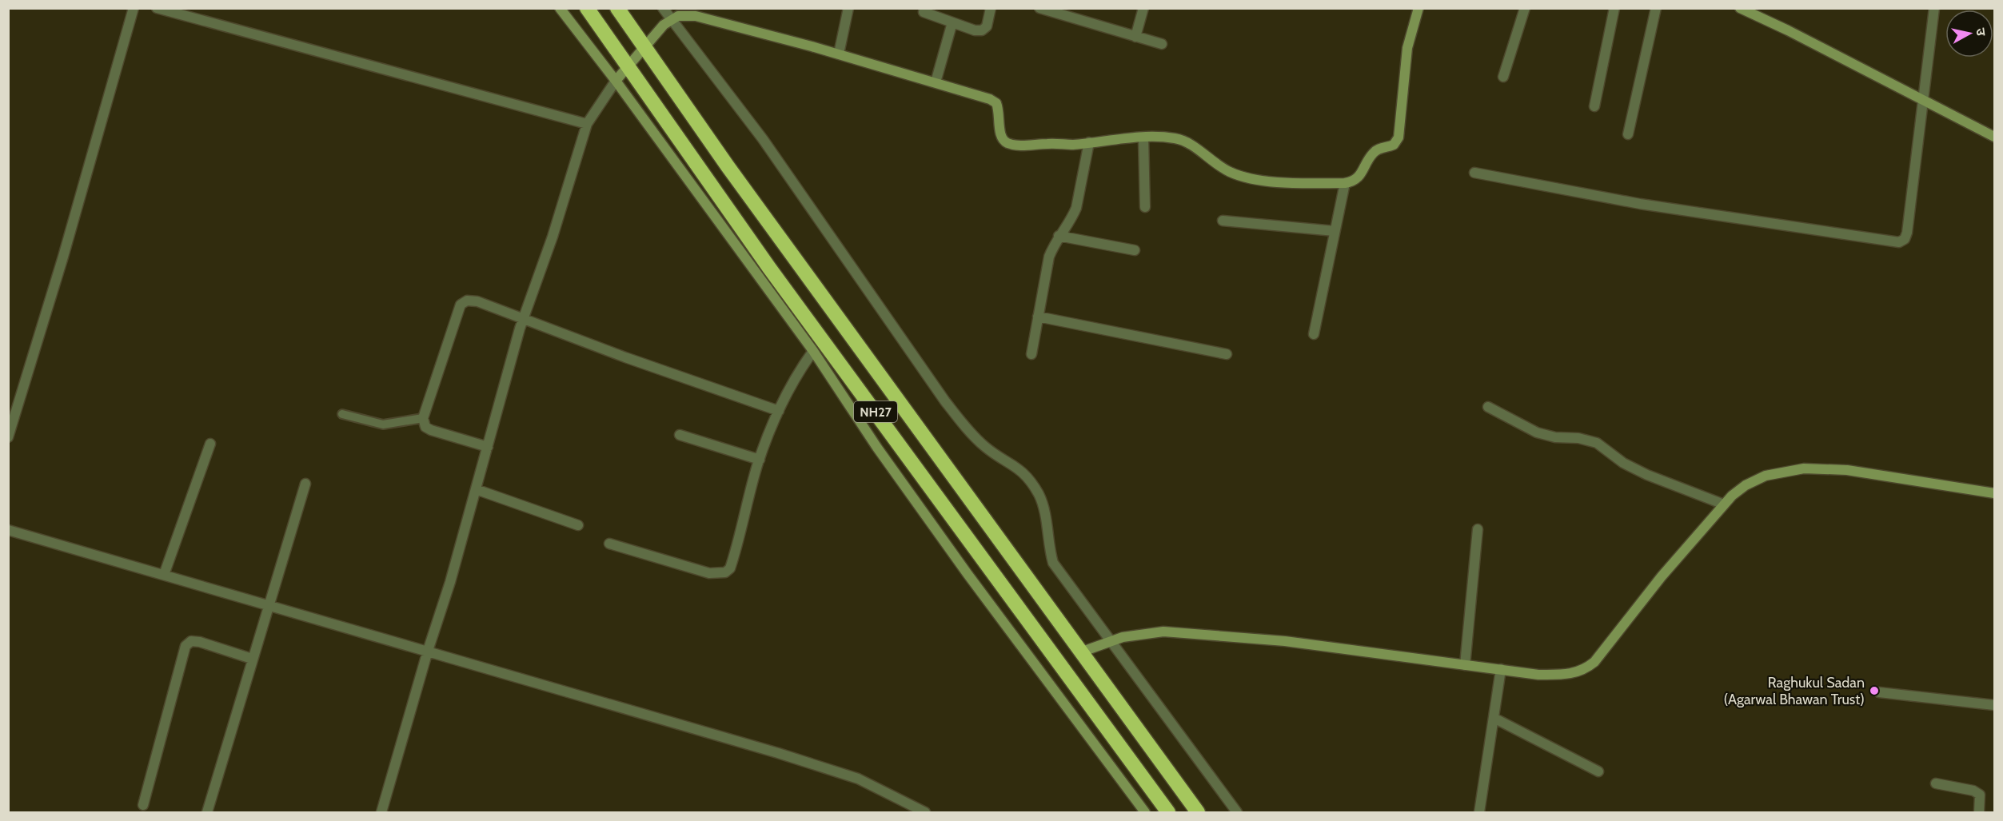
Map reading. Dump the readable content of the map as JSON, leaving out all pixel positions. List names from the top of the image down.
{
  "streets": {
    "highway": ["NH27"]
  },
  "places": ["Raghukul Sadan (Agarwal Bhawan Trust)"],
  "north": "right"
}
